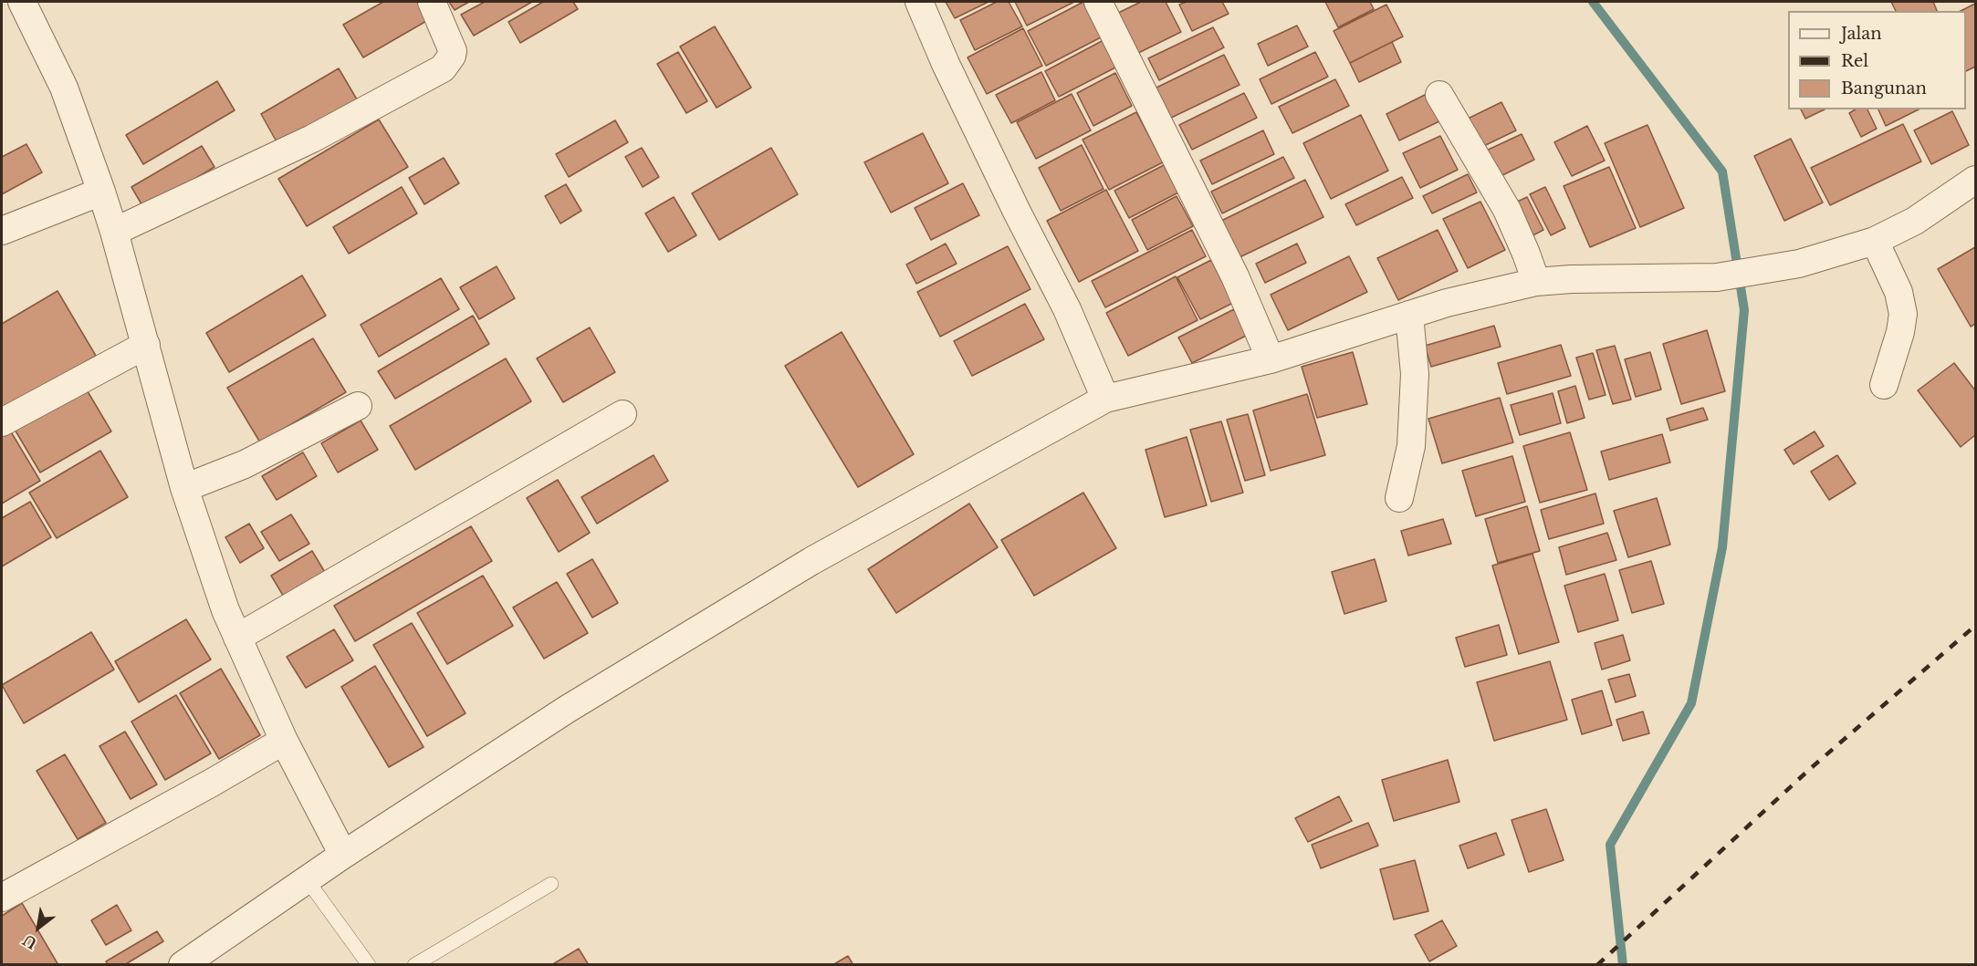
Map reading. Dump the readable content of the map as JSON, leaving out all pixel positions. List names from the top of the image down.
{
  "legend": ["Jalan", "Rel", "Bangunan"],
  "north": "bottom left"
}
